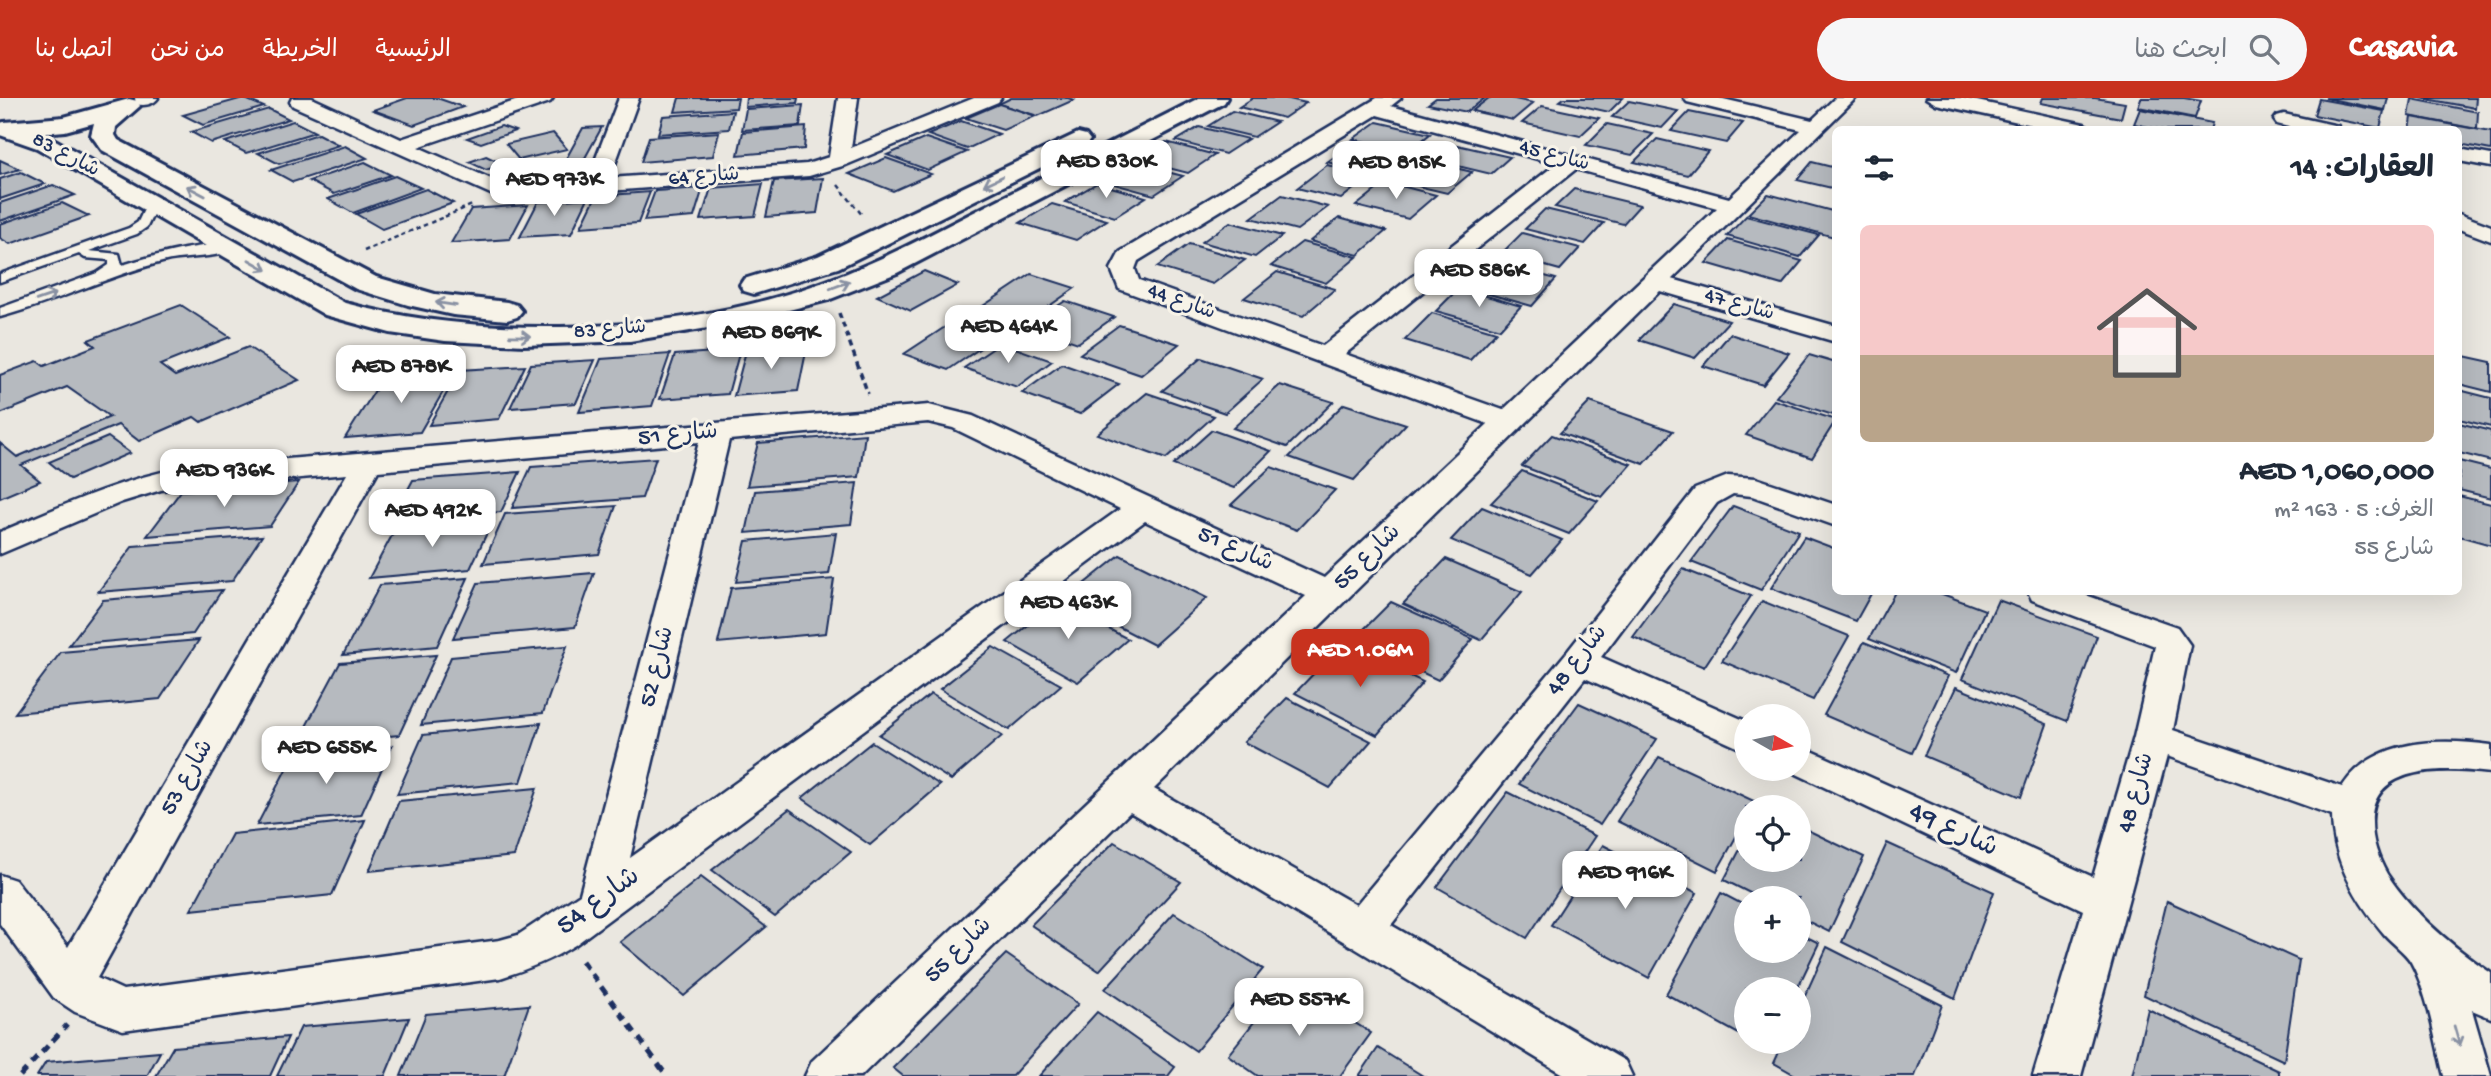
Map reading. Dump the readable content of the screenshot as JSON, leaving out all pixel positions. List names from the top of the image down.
{
  "streets": {
    "street": [
      "شارع 83",
      "شارع 45",
      "شارع 64",
      "شارع 44",
      "شارع 47",
      "شارع 51",
      "شارع 55",
      "شارع 48",
      "شارع 52",
      "شارع 53",
      "شارع 49",
      "شارع 54"
    ]
  },
  "crossings": [
    ["شارع 45", "شارع 44"],
    ["شارع 45", "شارع 55"],
    ["شارع 44", "شارع 55"],
    ["شارع 47", "شارع 55"],
    ["شارع 51", "شارع 55"],
    ["شارع 51", "شارع 52"],
    ["شارع 51", "شارع 53"],
    ["شارع 51", "شارع 54"],
    ["شارع 48", "شارع 49"],
    ["شارع 52", "شارع 54"],
    ["شارع 53", "شارع 54"]
  ],
  "north": "right",
  "page": {
    "header": "Casavia",
    "search": "ابحث هنا",
    "nav": [
      "الرئيسية",
      "الخريطة",
      "من نحن",
      "اتصل بنا"
    ],
    "heading": "العقارات: 14",
    "price": [
      "AED 830K",
      "AED 815K",
      "AED 973K",
      "AED 586K",
      "AED 464K",
      "AED 869K",
      "AED 878K",
      "AED 936K",
      "AED 492K",
      "AED 463K",
      "AED 1.06M",
      "AED 655K",
      "AED 916K",
      "AED 557K"
    ],
    "list": [
      {
        "name": "AED 1,060,000",
        "note": "الغرف: 5 · 163 m² · شارع 55"
      }
    ],
    "map_buttons": ["+", "−"]
  }
}
